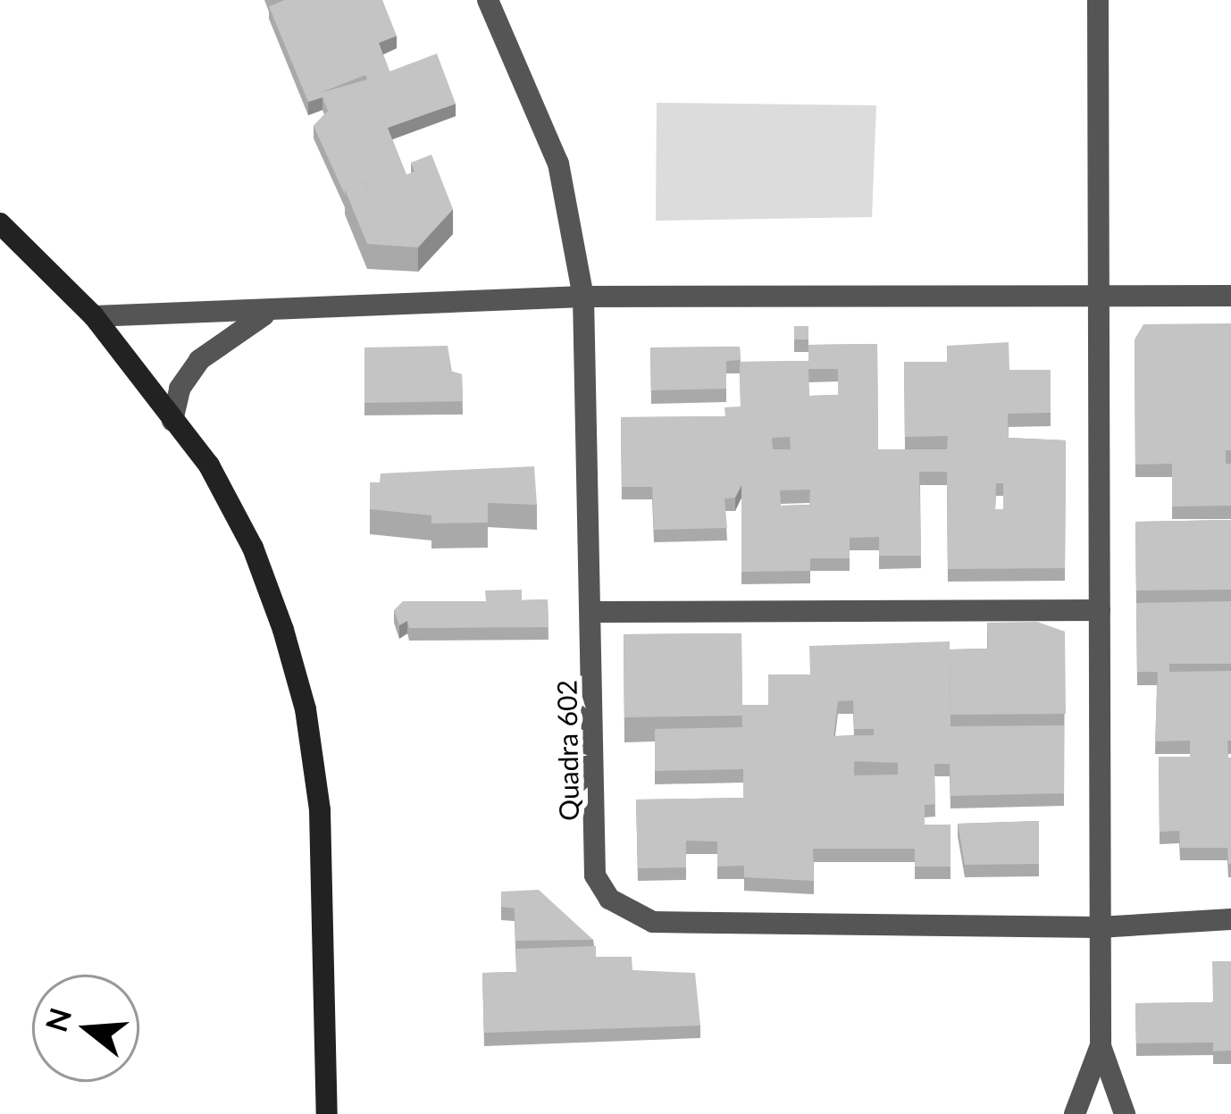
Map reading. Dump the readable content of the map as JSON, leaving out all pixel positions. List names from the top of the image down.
{
  "streets": {
    "street": ["Quadra 602"]
  },
  "north": "left"
}
